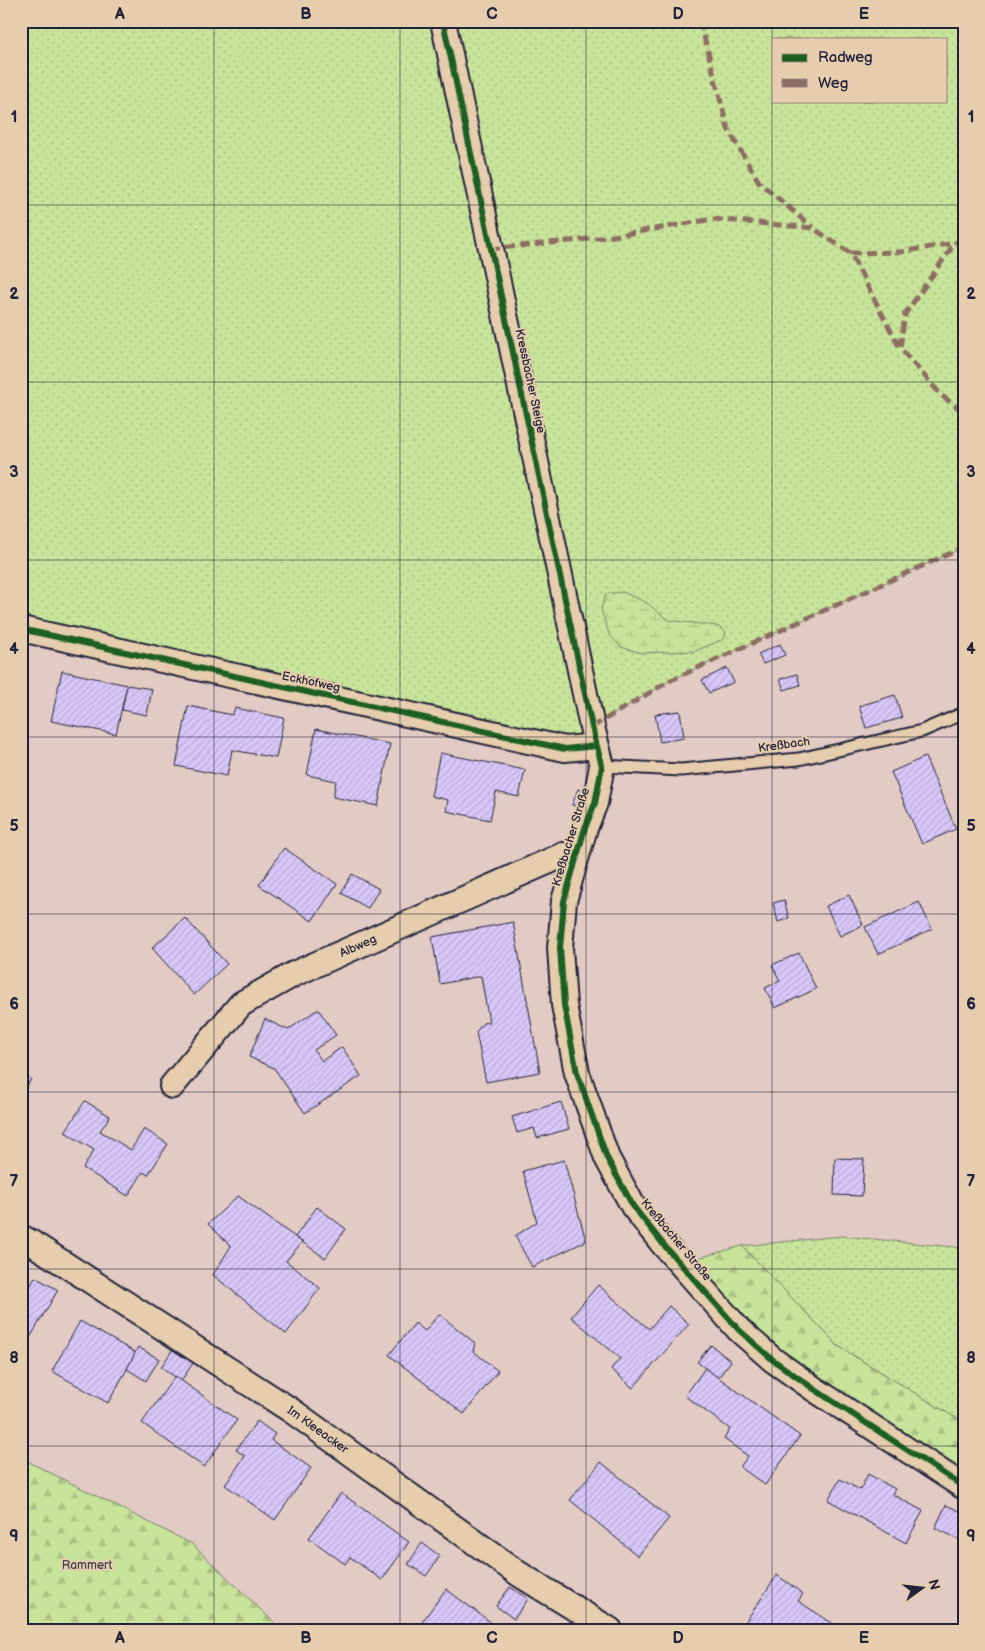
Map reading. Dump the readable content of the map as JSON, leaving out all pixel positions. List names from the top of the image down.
{
  "streets": {
    "street": [
      "Kressbacher Steige",
      "Eckhofweg",
      "Kreßbacher Straße",
      "Albweg",
      "Im Kleeacker"
    ],
    "lane": ["Kreßbach"]
  },
  "crossings": [
    ["Kressbacher Steige", "Eckhofweg"],
    ["Kressbacher Steige", "Kreßbach"],
    ["Kressbacher Steige", "Kreßbacher Straße"],
    ["Eckhofweg", "Kreßbach"],
    ["Eckhofweg", "Kreßbacher Straße"],
    ["Kreßbach", "Kreßbacher Straße"],
    ["Kreßbacher Straße", "Albweg"]
  ],
  "parks": ["Rammert"],
  "legend": ["Radweg", "Weg"],
  "north": "right",
  "grid": {
    "columns": [
      "A",
      "B",
      "C",
      "D",
      "E"
    ],
    "rows": [
      "1",
      "2",
      "3",
      "4",
      "5",
      "6",
      "7",
      "8",
      "9"
    ]
  }
}
